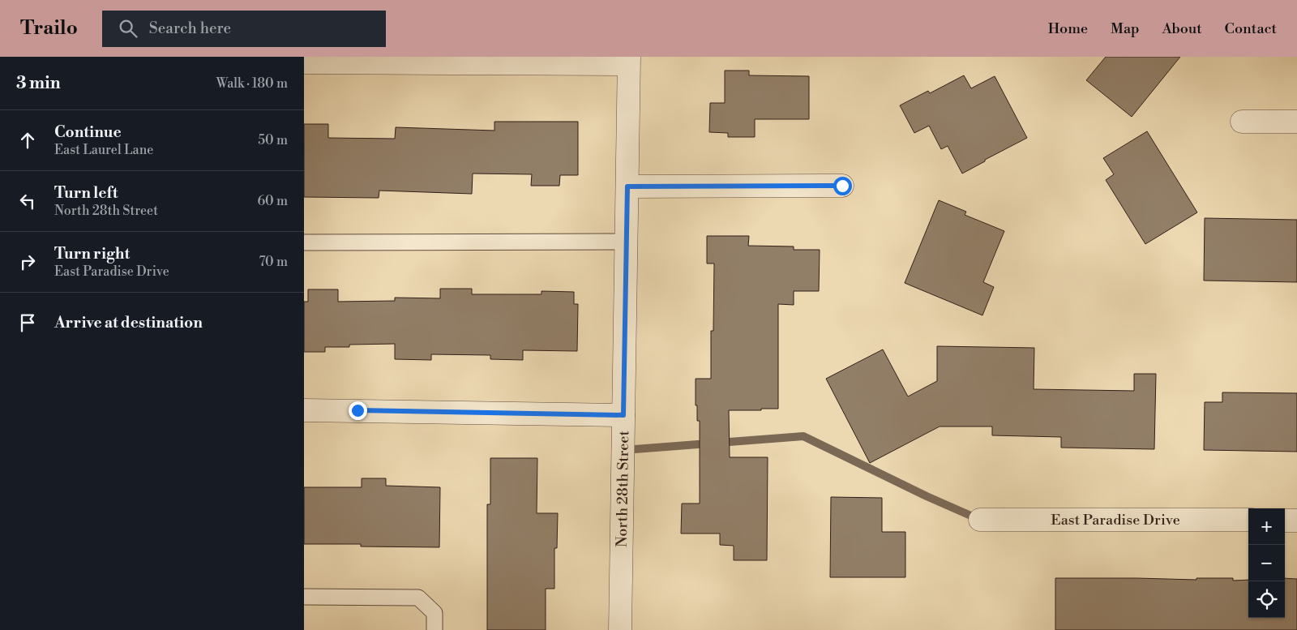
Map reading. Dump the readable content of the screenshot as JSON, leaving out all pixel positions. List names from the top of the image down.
{
  "streets": {
    "street": ["North 28th Street", "East Paradise Drive"]
  },
  "page": {
    "header": "Trailo",
    "search": "Search here",
    "nav": [
      "Home",
      "Map",
      "About",
      "Contact"
    ],
    "heading": ["3 min", "Walk · 180 m"],
    "list": [
      ["Continue", "East Laurel Lane", "50 m"],
      ["Turn left", "North 28th Street", "60 m"],
      ["Turn right", "East Paradise Drive", "70 m"],
      "Arrive at destination"
    ],
    "map_buttons": ["+", "−"]
  }
}
